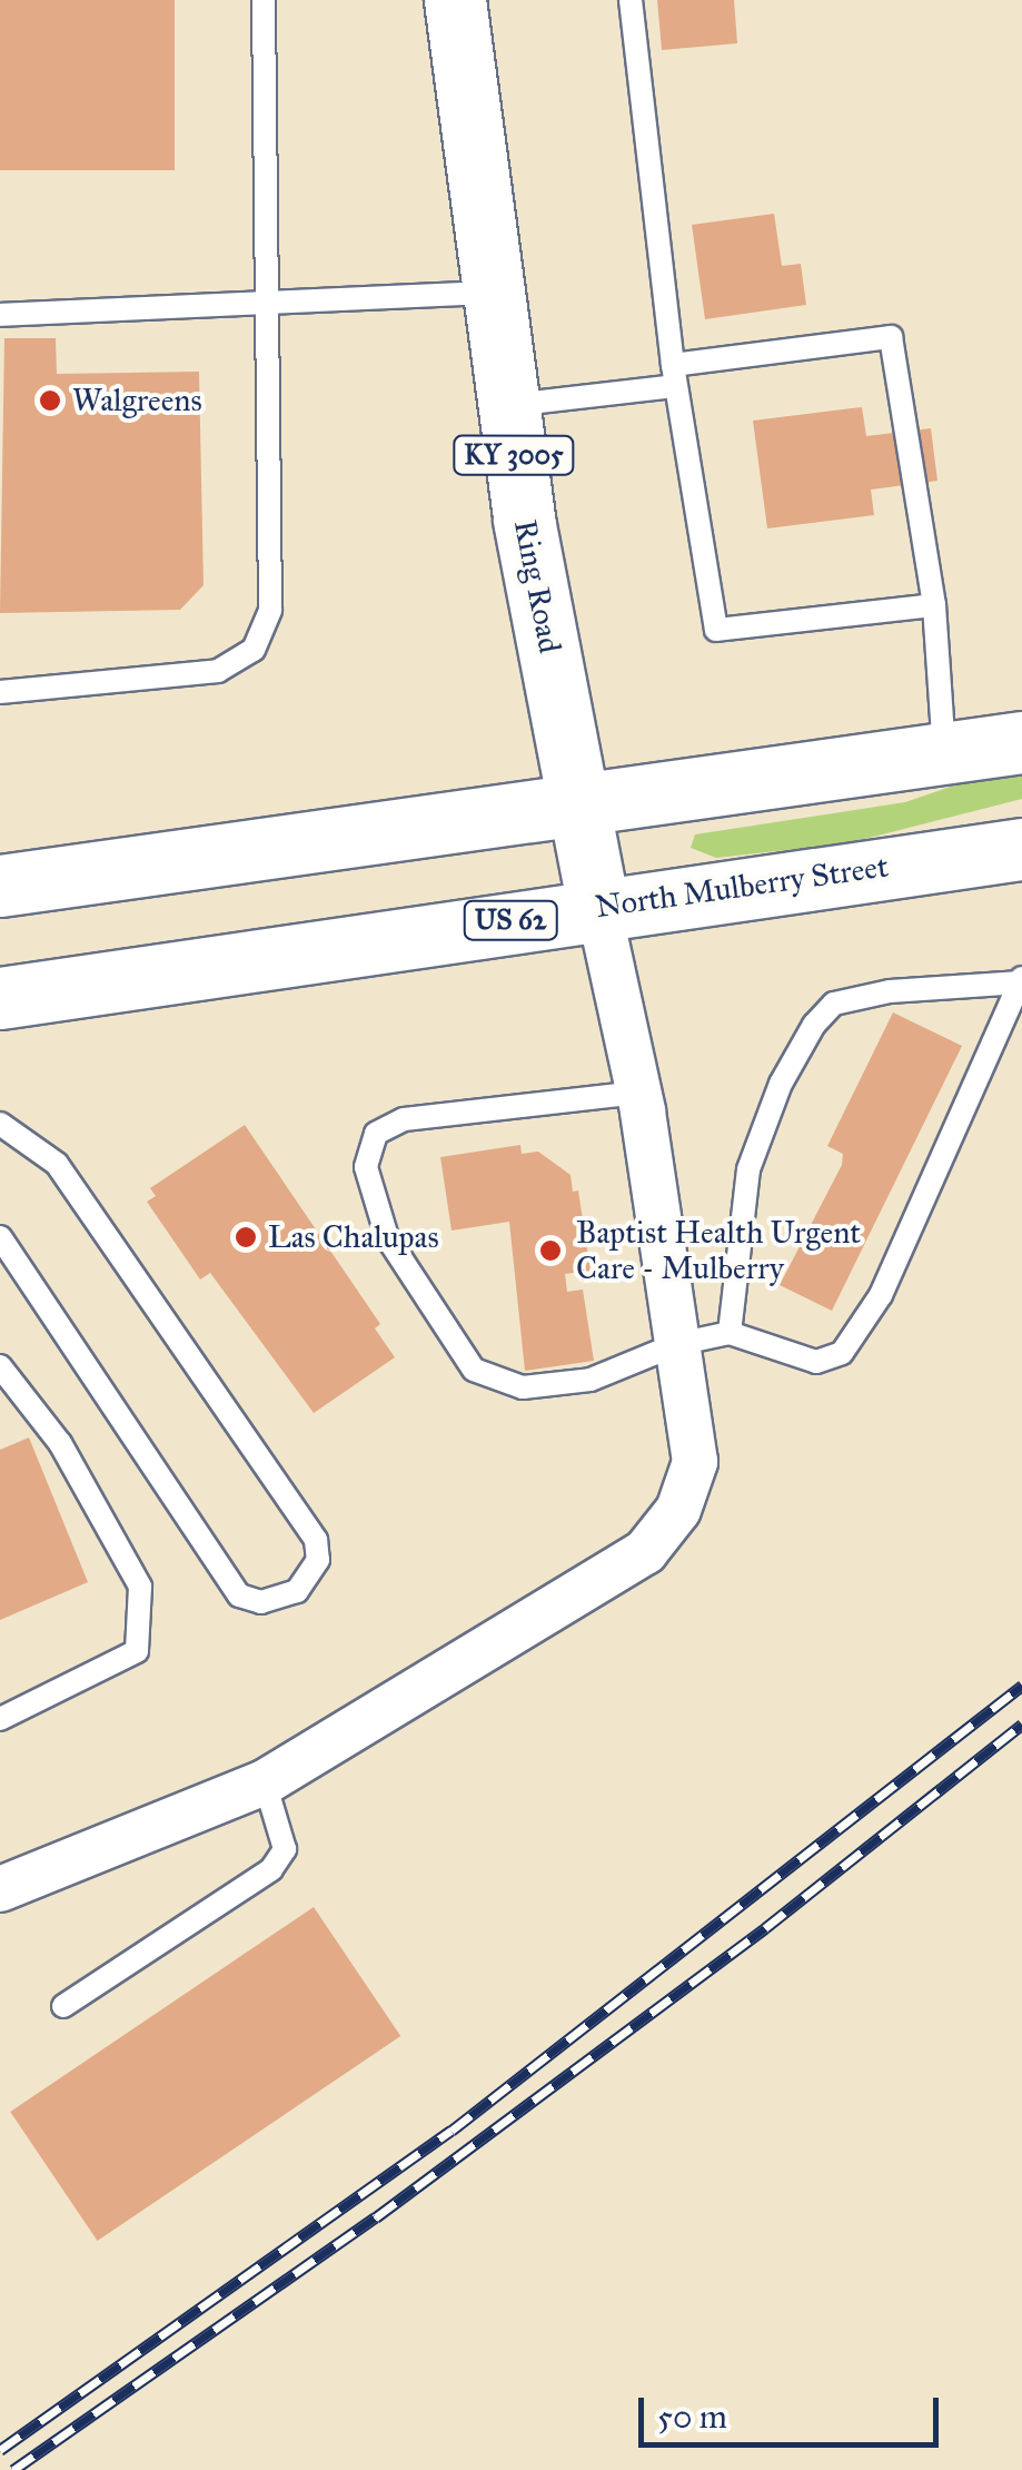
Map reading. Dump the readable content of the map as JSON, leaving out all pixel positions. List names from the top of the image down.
{
  "streets": {
    "main road": [
      "KY 3005",
      "Ring Road",
      "North Mulberry Street",
      "US 62"
    ]
  },
  "crossings": [
    ["Ring Road", "North Mulberry Street"]
  ],
  "places": ["Walgreens", "Las Chalupas", "Baptist Health Urgent Care - Mulberry"],
  "scale_bar": "50 m"
}
